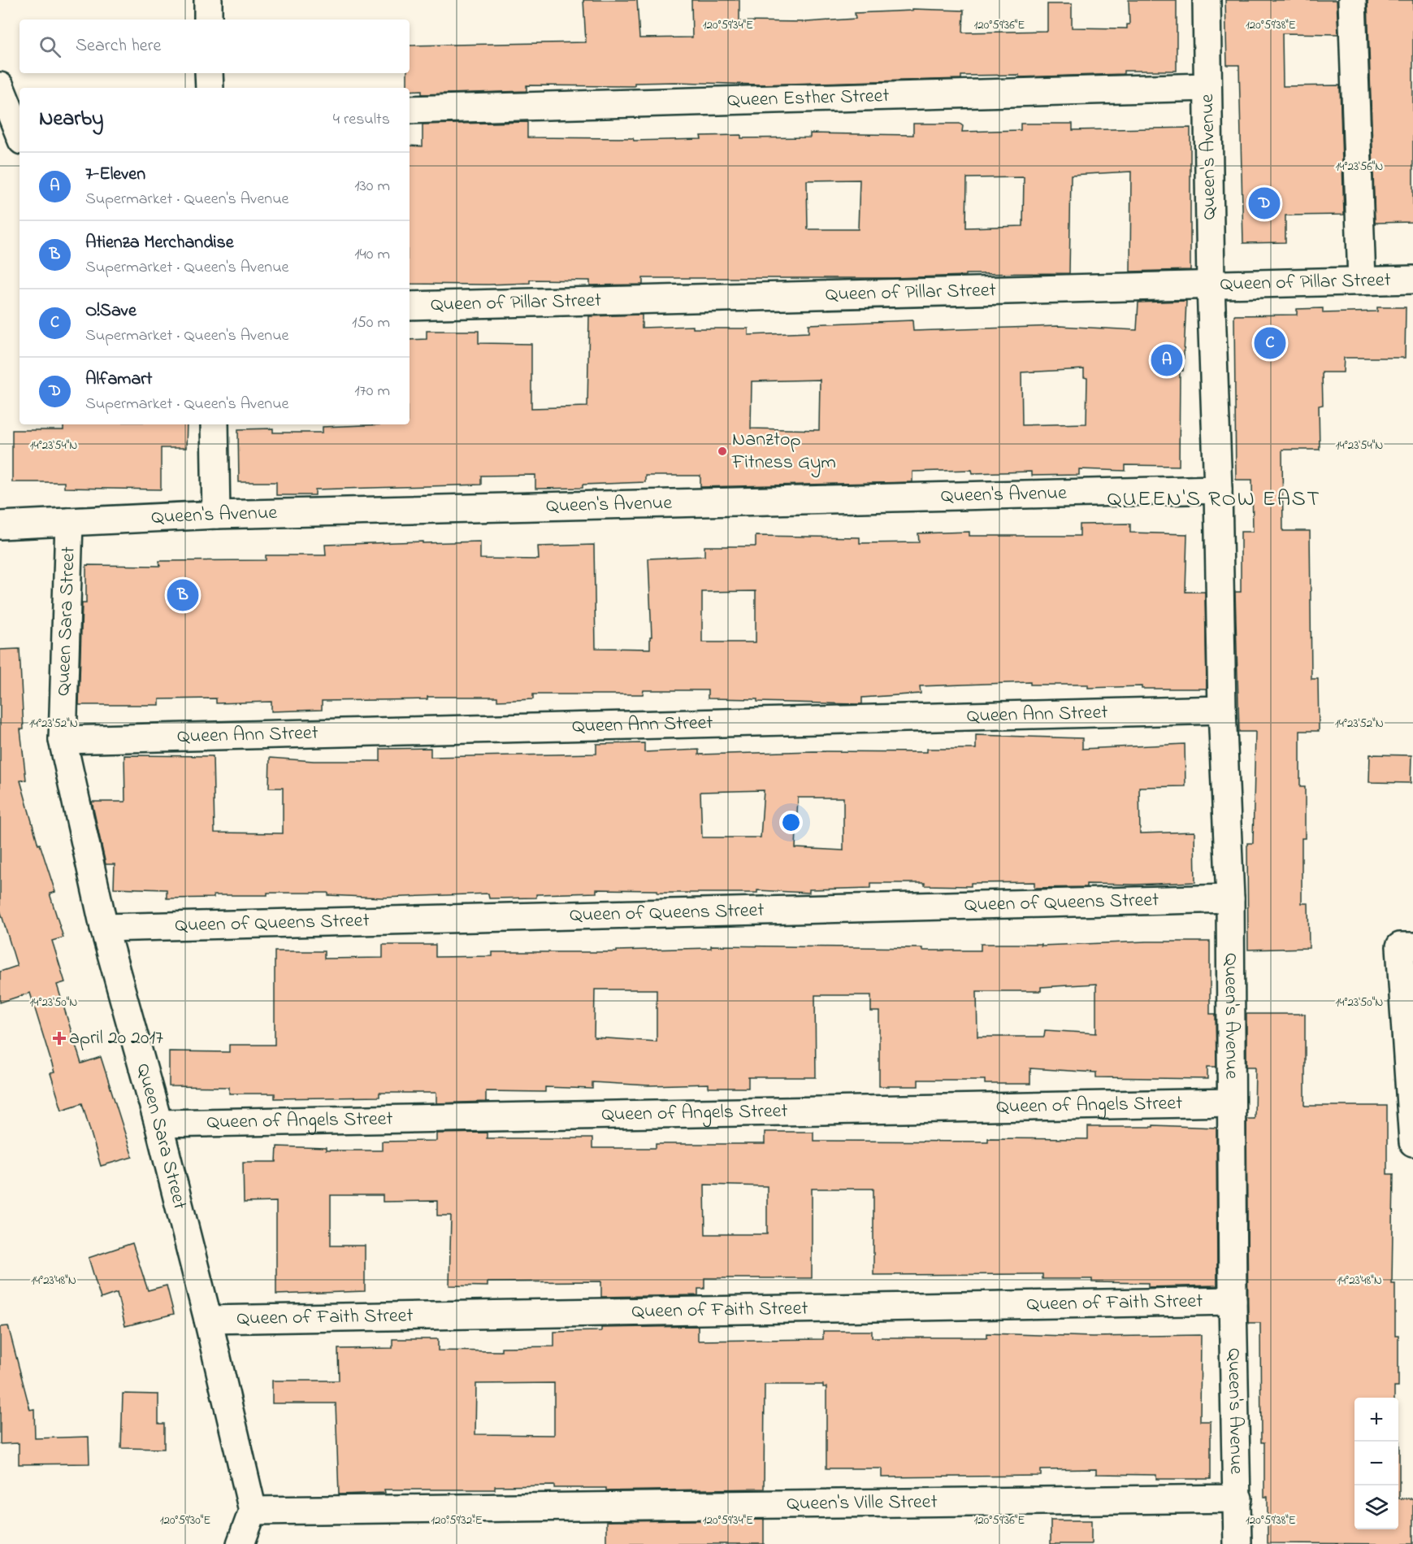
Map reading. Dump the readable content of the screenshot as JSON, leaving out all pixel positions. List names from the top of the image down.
{
  "streets": {
    "street": [
      "Queen Esther Street",
      "Queen's Avenue",
      "Queen of Pillar Street",
      "Queen Sara Street",
      "Queen Ann Street",
      "Queen of Queens Street",
      "Queen of Angels Street",
      "Queen of Faith Street",
      "Queen's Ville Street"
    ]
  },
  "crossings": [
    ["Queen Esther Street", "Queen's Avenue"],
    ["Queen's Avenue", "Queen of Pillar Street"],
    ["Queen's Avenue", "Queen Sara Street"],
    ["Queen's Avenue", "Queen Ann Street"],
    ["Queen's Avenue", "Queen of Queens Street"],
    ["Queen's Avenue", "Queen of Angels Street"],
    ["Queen's Avenue", "Queen of Faith Street"],
    ["Queen's Avenue", "Queen's Ville Street"],
    ["Queen Sara Street", "Queen Ann Street"],
    ["Queen Sara Street", "Queen of Queens Street"],
    ["Queen Sara Street", "Queen of Angels Street"],
    ["Queen Sara Street", "Queen of Faith Street"],
    ["Queen Sara Street", "Queen's Ville Street"]
  ],
  "districts": ["QUEEN'S ROW EAST"],
  "places": {
    "other": ["Nanztop Fitness Gym"],
    "health": ["april 20 2017"]
  },
  "page": {
    "search": "Search here",
    "heading": ["Nearby", "4 results"],
    "list": [
      {
        "mark": "A",
        "name": "7-Eleven",
        "note": "Supermarket · Queen's Avenue",
        "value": "130 m"
      },
      {
        "mark": "B",
        "name": "Atienza Merchandise",
        "note": "Supermarket · Queen's Avenue",
        "value": "140 m"
      },
      {
        "mark": "C",
        "name": "O!Save",
        "note": "Supermarket · Queen's Avenue",
        "value": "150 m"
      },
      {
        "mark": "D",
        "name": "Alfamart",
        "note": "Supermarket · Queen's Avenue",
        "value": "170 m"
      }
    ],
    "pins": [
      "D",
      "C",
      "A",
      "B"
    ],
    "map_buttons": ["+", "−"]
  },
  "coordinates": [
    "120°59'34\"E",
    "120°59'36\"E",
    "120°59'38\"E",
    "14°23'56\"N",
    "14°23'54\"N",
    "14°23'52\"N",
    "14°23'50\"N",
    "14°23'48\"N",
    "120°59'30\"E",
    "120°59'32\"E"
  ]
}
